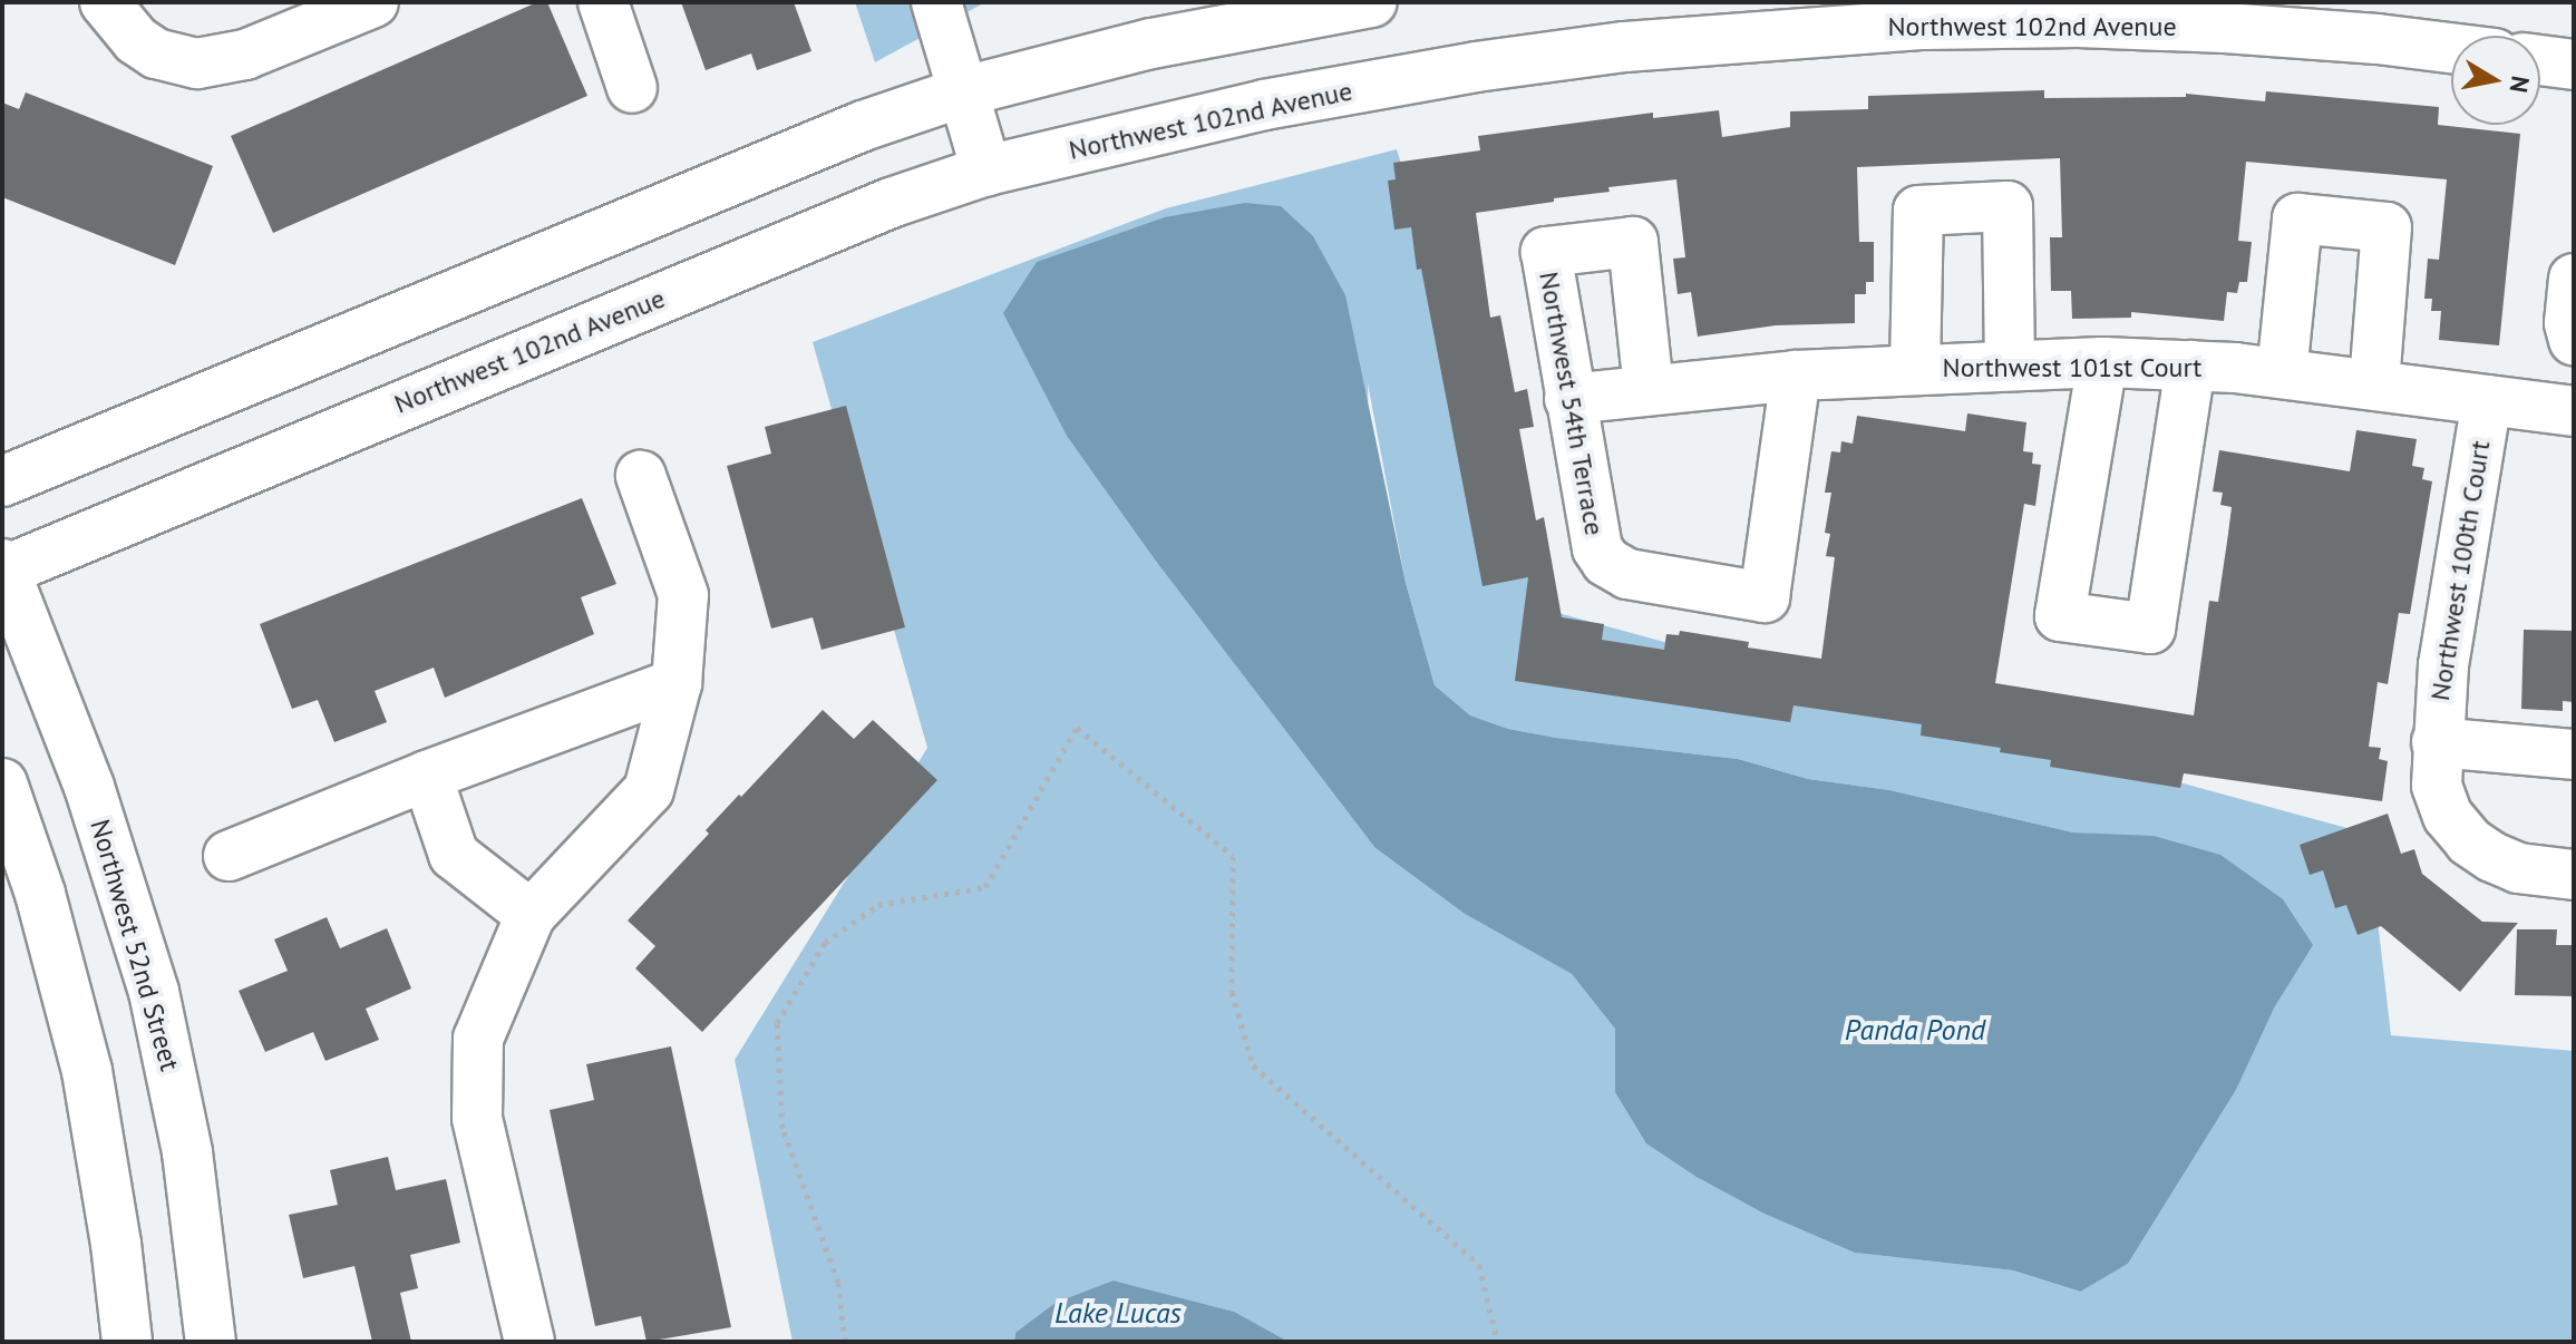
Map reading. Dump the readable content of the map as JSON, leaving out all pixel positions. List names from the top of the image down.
{
  "streets": {
    "street": [
      "Northwest 102nd Avenue",
      "Northwest 101st Court",
      "Northwest 54th Terrace",
      "Northwest 100th Court",
      "Northwest 52nd Street"
    ]
  },
  "crossings": [
    ["Northwest 102nd Avenue", "Northwest 52nd Street"],
    ["Northwest 101st Court", "Northwest 54th Terrace"],
    ["Northwest 101st Court", "Northwest 100th Court"]
  ],
  "water": ["Panda Pond", "Lake Lucas"],
  "north": "right"
}
